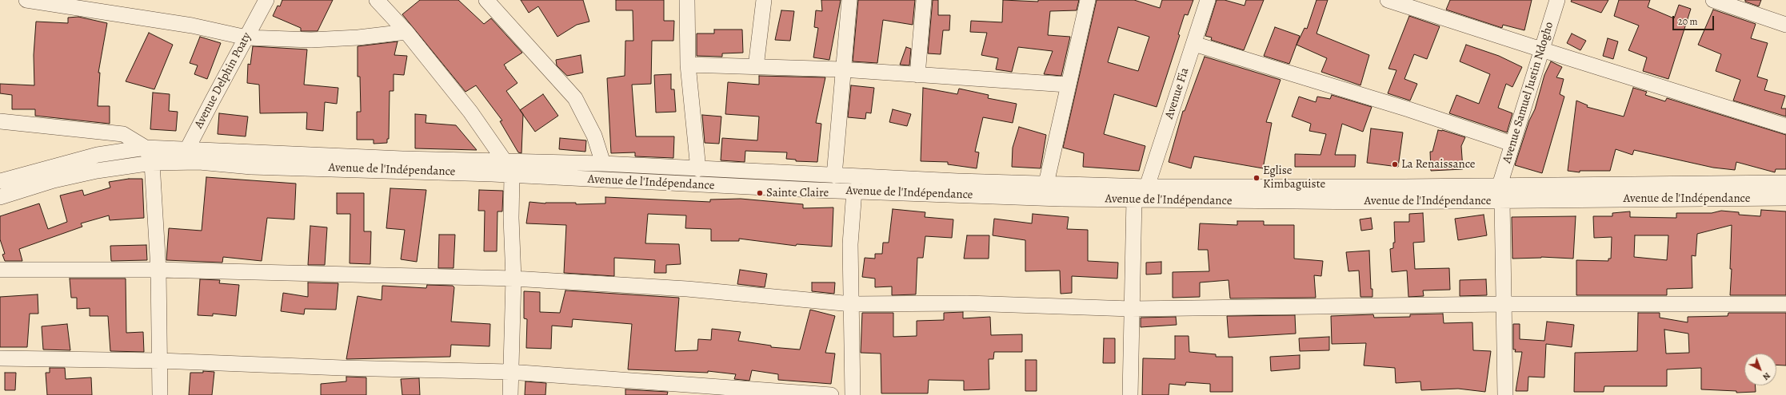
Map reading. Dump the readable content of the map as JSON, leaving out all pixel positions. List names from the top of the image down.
{
  "streets": {
    "street": [
      "Avenue Delphin Poaty",
      "Avenue Samuel Justin Ndogho",
      "Avenue Fia",
      "Avenue de l'Indépendance"
    ]
  },
  "crossings": [
    ["Avenue Delphin Poaty", "Avenue de l'Indépendance"],
    ["Avenue Samuel Justin Ndogho", "Avenue de l'Indépendance"],
    ["Avenue Fia", "Avenue de l'Indépendance"]
  ],
  "places": ["La Renaissance", "Eglise Kimbaguiste", "Sainte Claire"],
  "scale_bar": "20 m",
  "north": "bottom right"
}
